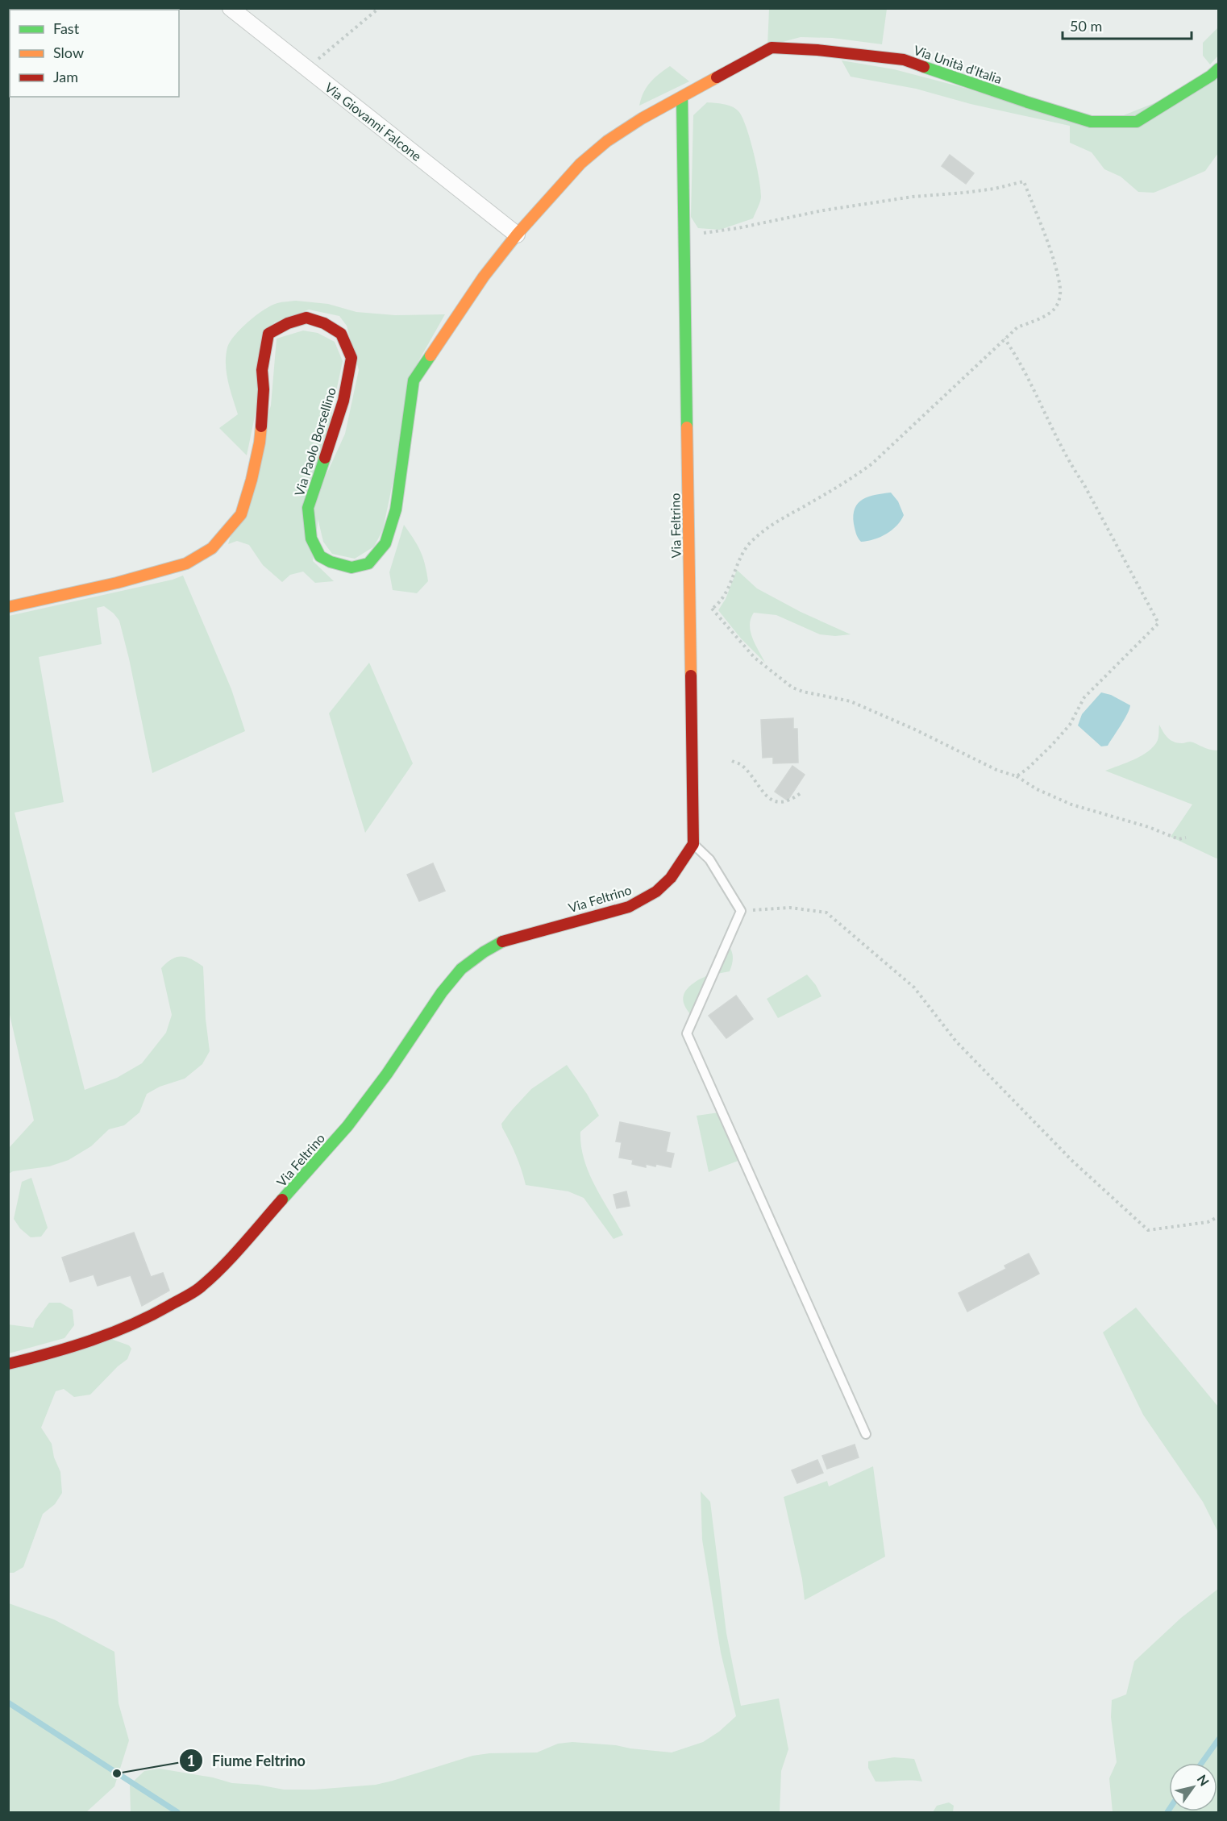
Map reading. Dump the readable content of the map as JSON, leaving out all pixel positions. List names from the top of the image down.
{
  "streets": {
    "street": [
      "Via Unità d'Italia",
      "Via Giovanni Falcone",
      "Via Paolo Borsellino",
      "Via Feltrino"
    ]
  },
  "crossings": [
    ["Via Unità d'Italia", "Via Paolo Borsellino"],
    ["Via Unità d'Italia", "Via Feltrino"],
    ["Via Giovanni Falcone", "Via Paolo Borsellino"],
    ["Via Paolo Borsellino", "Via Feltrino"]
  ],
  "places": ["Fiume Feltrino"],
  "legend": ["Fast", "Slow", "Jam"],
  "scale_bar": "50 m",
  "north": "top right"
}
